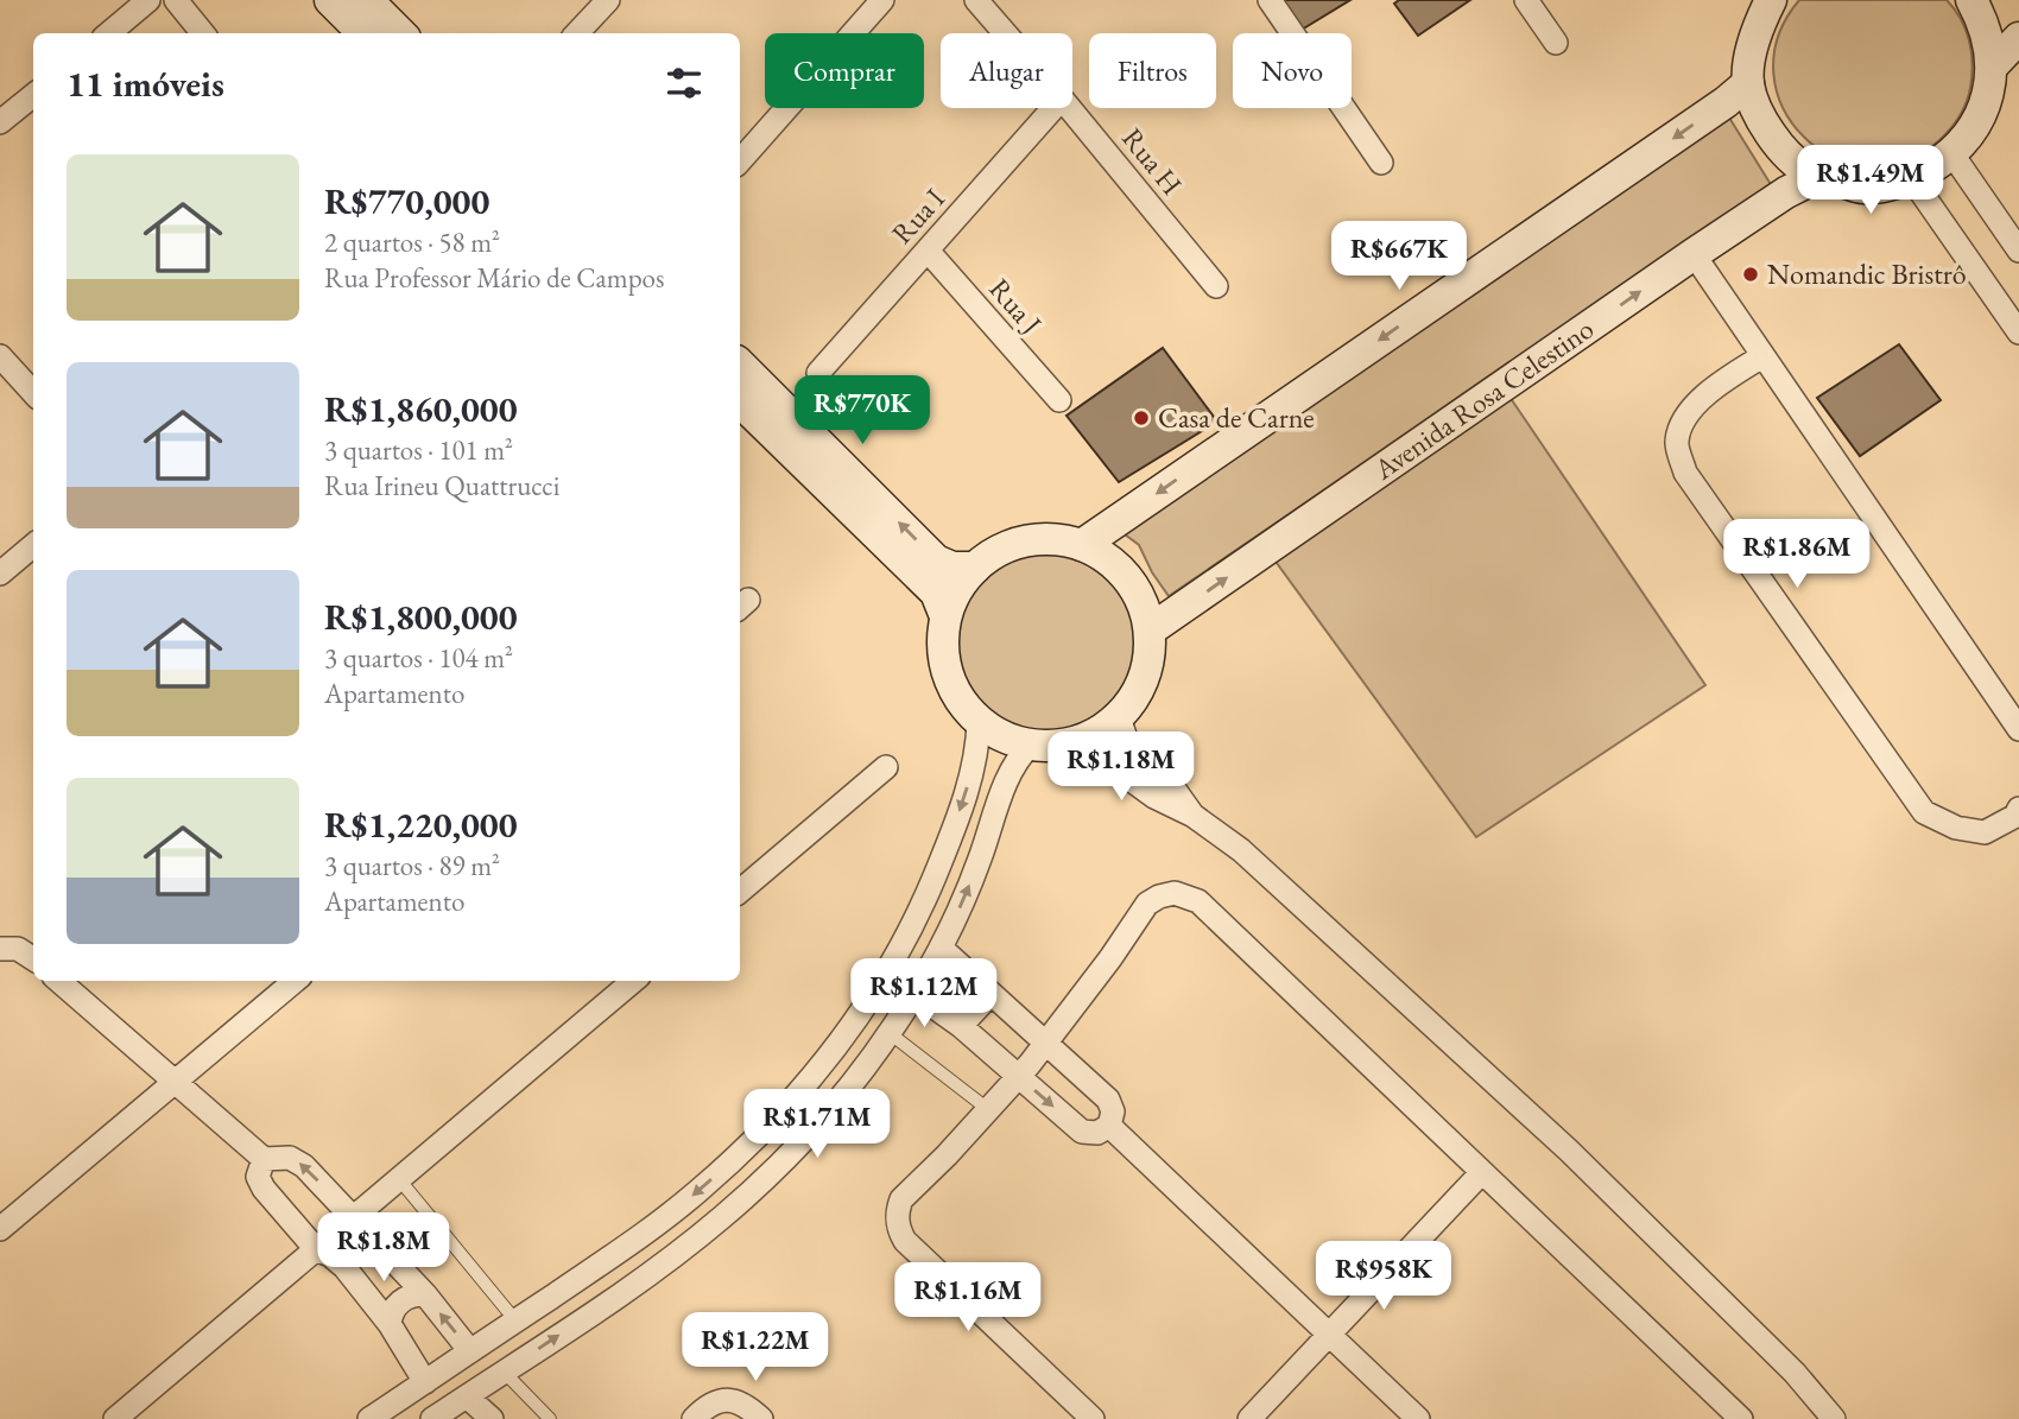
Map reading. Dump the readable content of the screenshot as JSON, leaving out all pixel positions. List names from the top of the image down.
{
  "streets": {
    "street": [
      "Rua H",
      "Rua I",
      "Rua J",
      "Avenida Rosa Celestino"
    ]
  },
  "crossings": [
    ["Rua I", "Rua J"]
  ],
  "places": ["Nomandic Bristrô", "Casa de Carne"],
  "page": {
    "chip": [
      "Comprar",
      "Alugar",
      "Filtros",
      "Novo"
    ],
    "heading": "11 imóveis",
    "list": [
      {
        "name": "R$770,000",
        "note": "2 quartos · 58 m² · Rua Professor Mário de Campos"
      },
      {
        "name": "R$1,860,000",
        "note": "3 quartos · 101 m² · Rua Irineu Quattrucci"
      },
      {
        "name": "R$1,800,000",
        "note": "3 quartos · 104 m² · Apartamento"
      },
      {
        "name": "R$1,220,000",
        "note": "3 quartos · 89 m² · Apartamento"
      }
    ],
    "price": [
      "R$1.49M",
      "R$667K",
      "R$770K",
      "R$1.86M",
      "R$1.18M",
      "R$1.12M",
      "R$1.71M",
      "R$1.8M",
      "R$958K",
      "R$1.16M",
      "R$1.22M"
    ]
  }
}
